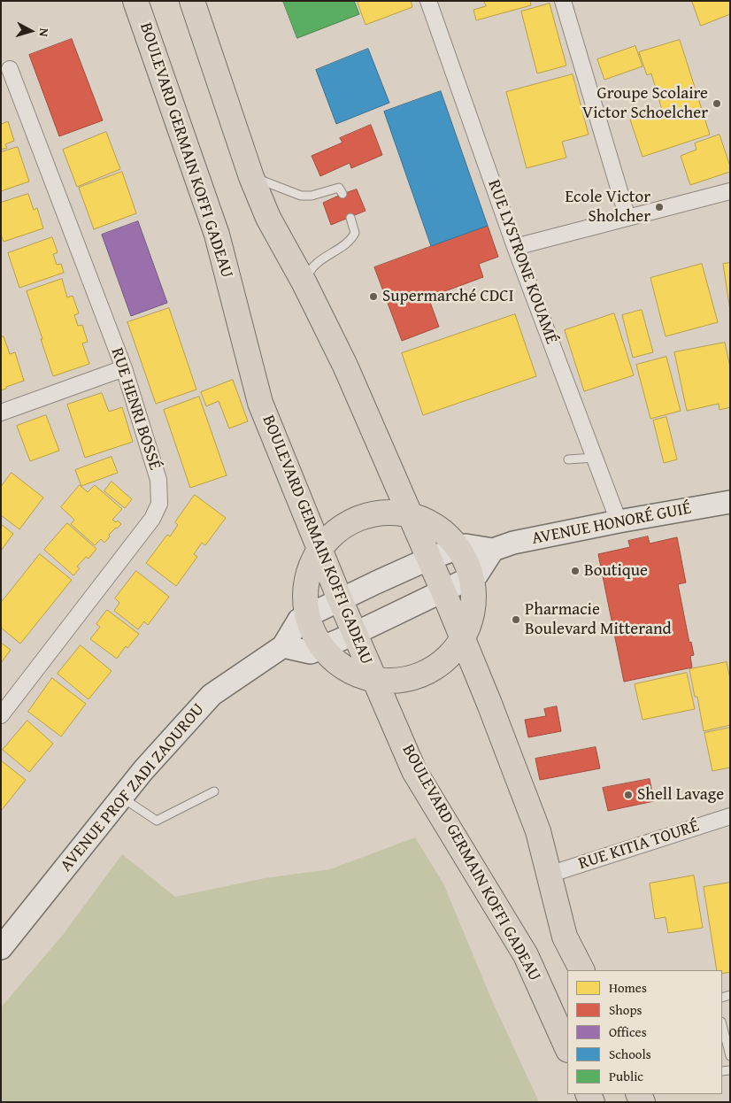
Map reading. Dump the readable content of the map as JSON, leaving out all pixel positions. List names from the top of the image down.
{
  "streets": {
    "main road": ["BOULEVARD GERMAIN KOFFI GADEAU", "AVENUE HONORÉ GUIÉ", "AVENUE PROF ZADI ZAOUROU"],
    "street": ["RUE LYSTRONE KOUAMÉ", "RUE HENRI BOSSÉ", "RUE KITIA TOURÉ"]
  },
  "crossings": [
    ["RUE LYSTRONE KOUAMÉ", "AVENUE HONORÉ GUIÉ"]
  ],
  "places": [
    "Groupe Scolaire Victor Schoelcher",
    "Ecole Victor Sholcher",
    "Supermarché CDCI",
    "Boutique",
    "Pharmacie Boulevard Mitterand",
    "Shell Lavage"
  ],
  "legend": [
    "Homes",
    "Shops",
    "Offices",
    "Schools",
    "Public"
  ],
  "north": "right"
}
